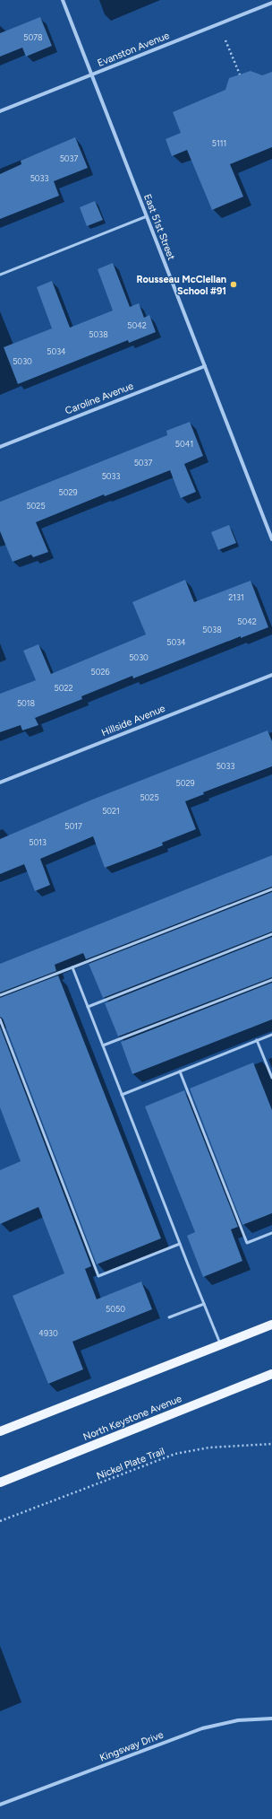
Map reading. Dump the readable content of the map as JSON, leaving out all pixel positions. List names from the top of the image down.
{
  "streets": {
    "main road": ["North Keystone Avenue"],
    "street": [
      "Evanston Avenue",
      "East 51st Street",
      "Caroline Avenue",
      "Hillside Avenue",
      "Kingsway Drive"
    ],
    "path": ["Nickel Plate Trail"]
  },
  "crossings": [
    ["Evanston Avenue", "East 51st Street"],
    ["East 51st Street", "Caroline Avenue"]
  ],
  "places": ["Rousseau McClellan School #91"],
  "house_numbers": [
    "5078",
    "5111",
    "5037",
    "5033",
    "5042",
    "5038",
    "5034",
    "5030",
    "5041",
    "5037",
    "5033",
    "5029",
    "5025",
    "2131",
    "5042",
    "5038",
    "5034",
    "5030",
    "5026",
    "5022",
    "5018",
    "5033",
    "5029",
    "5025",
    "5021",
    "5017",
    "5013",
    "5050",
    "4930"
  ]
}
